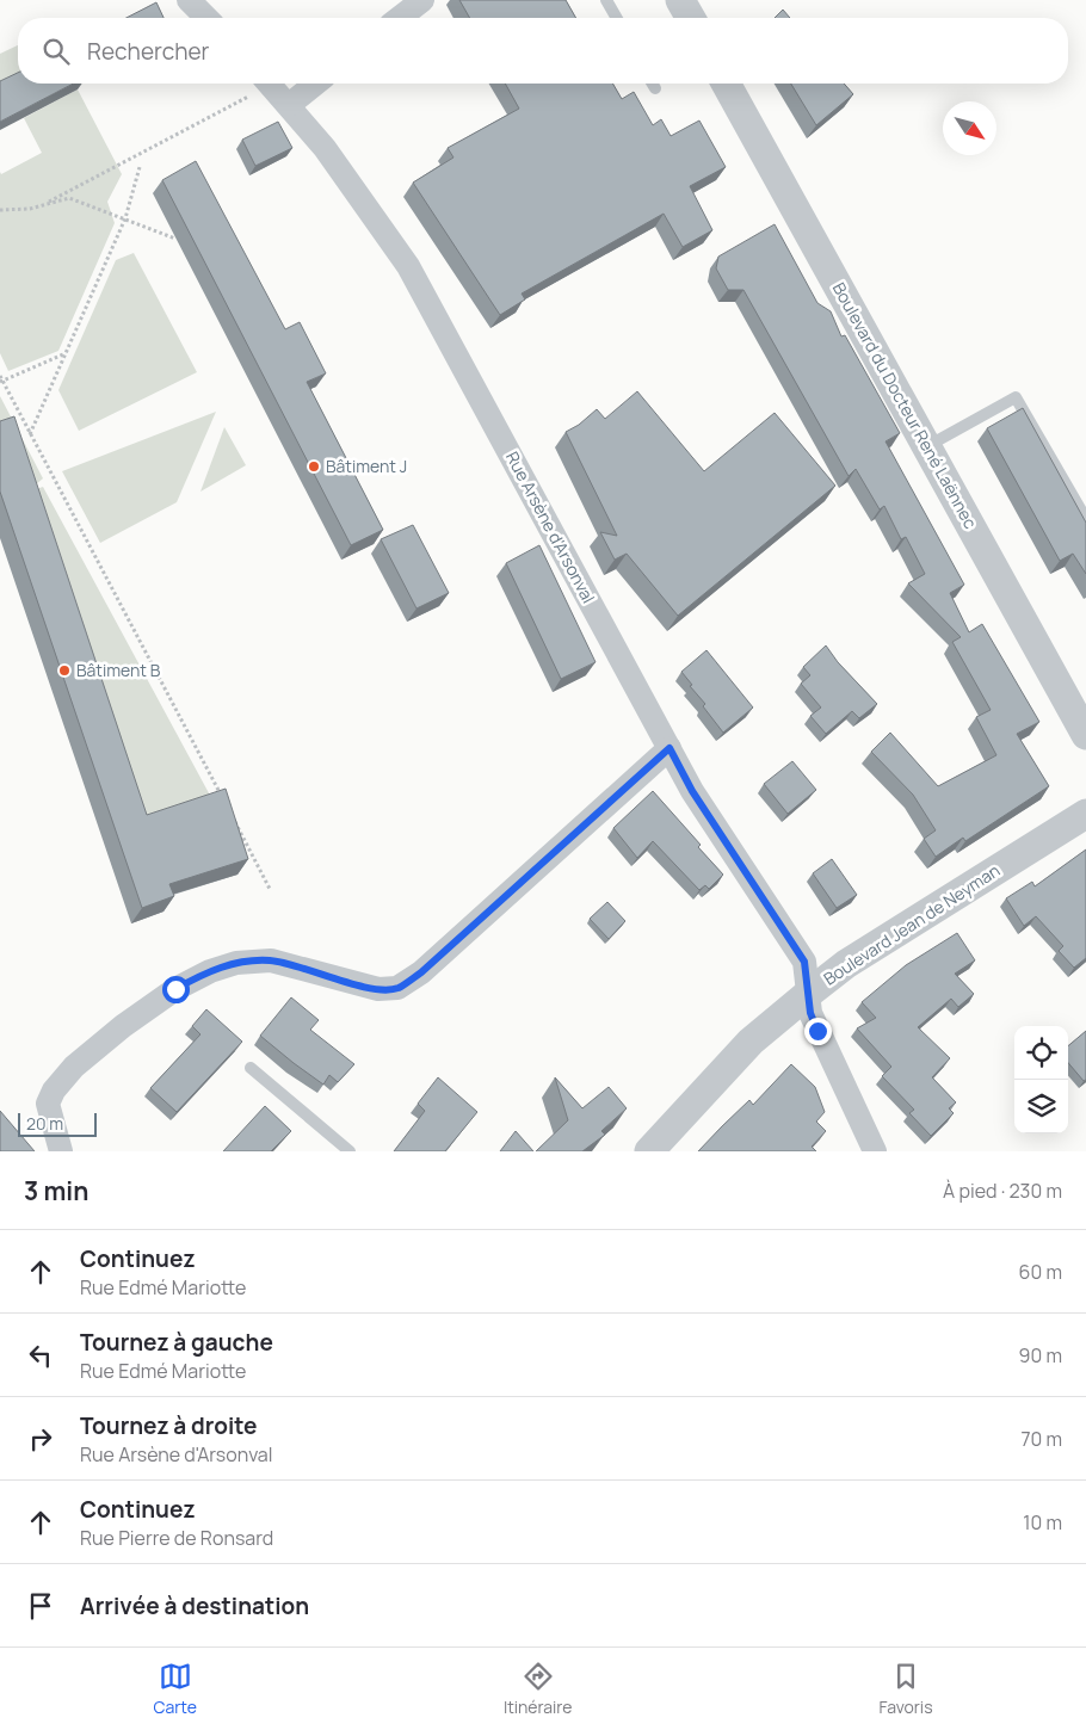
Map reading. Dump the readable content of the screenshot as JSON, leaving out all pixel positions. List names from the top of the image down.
{
  "streets": {
    "street": ["Boulevard du Docteur René Laënnec", "Rue Arsène d'Arsonval", "Boulevard Jean de Neyman"]
  },
  "crossings": [
    ["Rue Arsène d'Arsonval", "Boulevard Jean de Neyman"]
  ],
  "places": ["Bâtiment J", "Bâtiment B"],
  "scale_bar": "20 m",
  "north": "bottom right",
  "page": {
    "search": "Rechercher",
    "scale": "20 m",
    "heading": ["3 min", "À pied · 230 m"],
    "list": [
      ["Continuez", "Rue Edmé Mariotte", "60 m"],
      ["Tournez à gauche", "Rue Edmé Mariotte", "90 m"],
      ["Tournez à droite", "Rue Arsène d'Arsonval", "70 m"],
      ["Continuez", "Rue Pierre de Ronsard", "10 m"],
      "Arrivée à destination"
    ],
    "nav": ["Carte", "Itinéraire", "Favoris"]
  }
}
